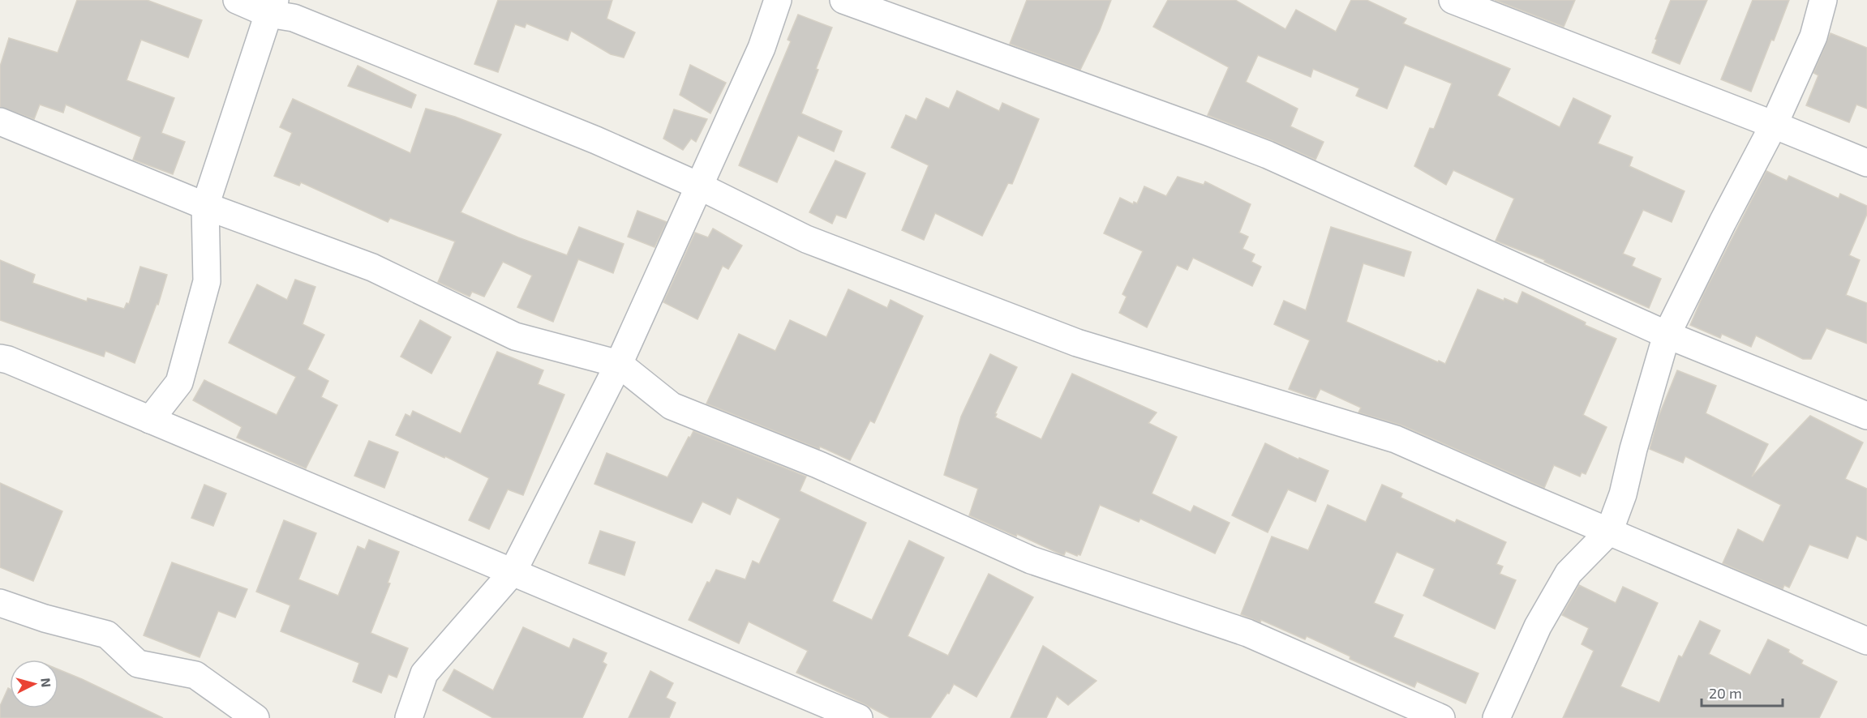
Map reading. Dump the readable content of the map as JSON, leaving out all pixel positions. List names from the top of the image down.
{
  "scale_bar": "20 m",
  "north": "right"
}
